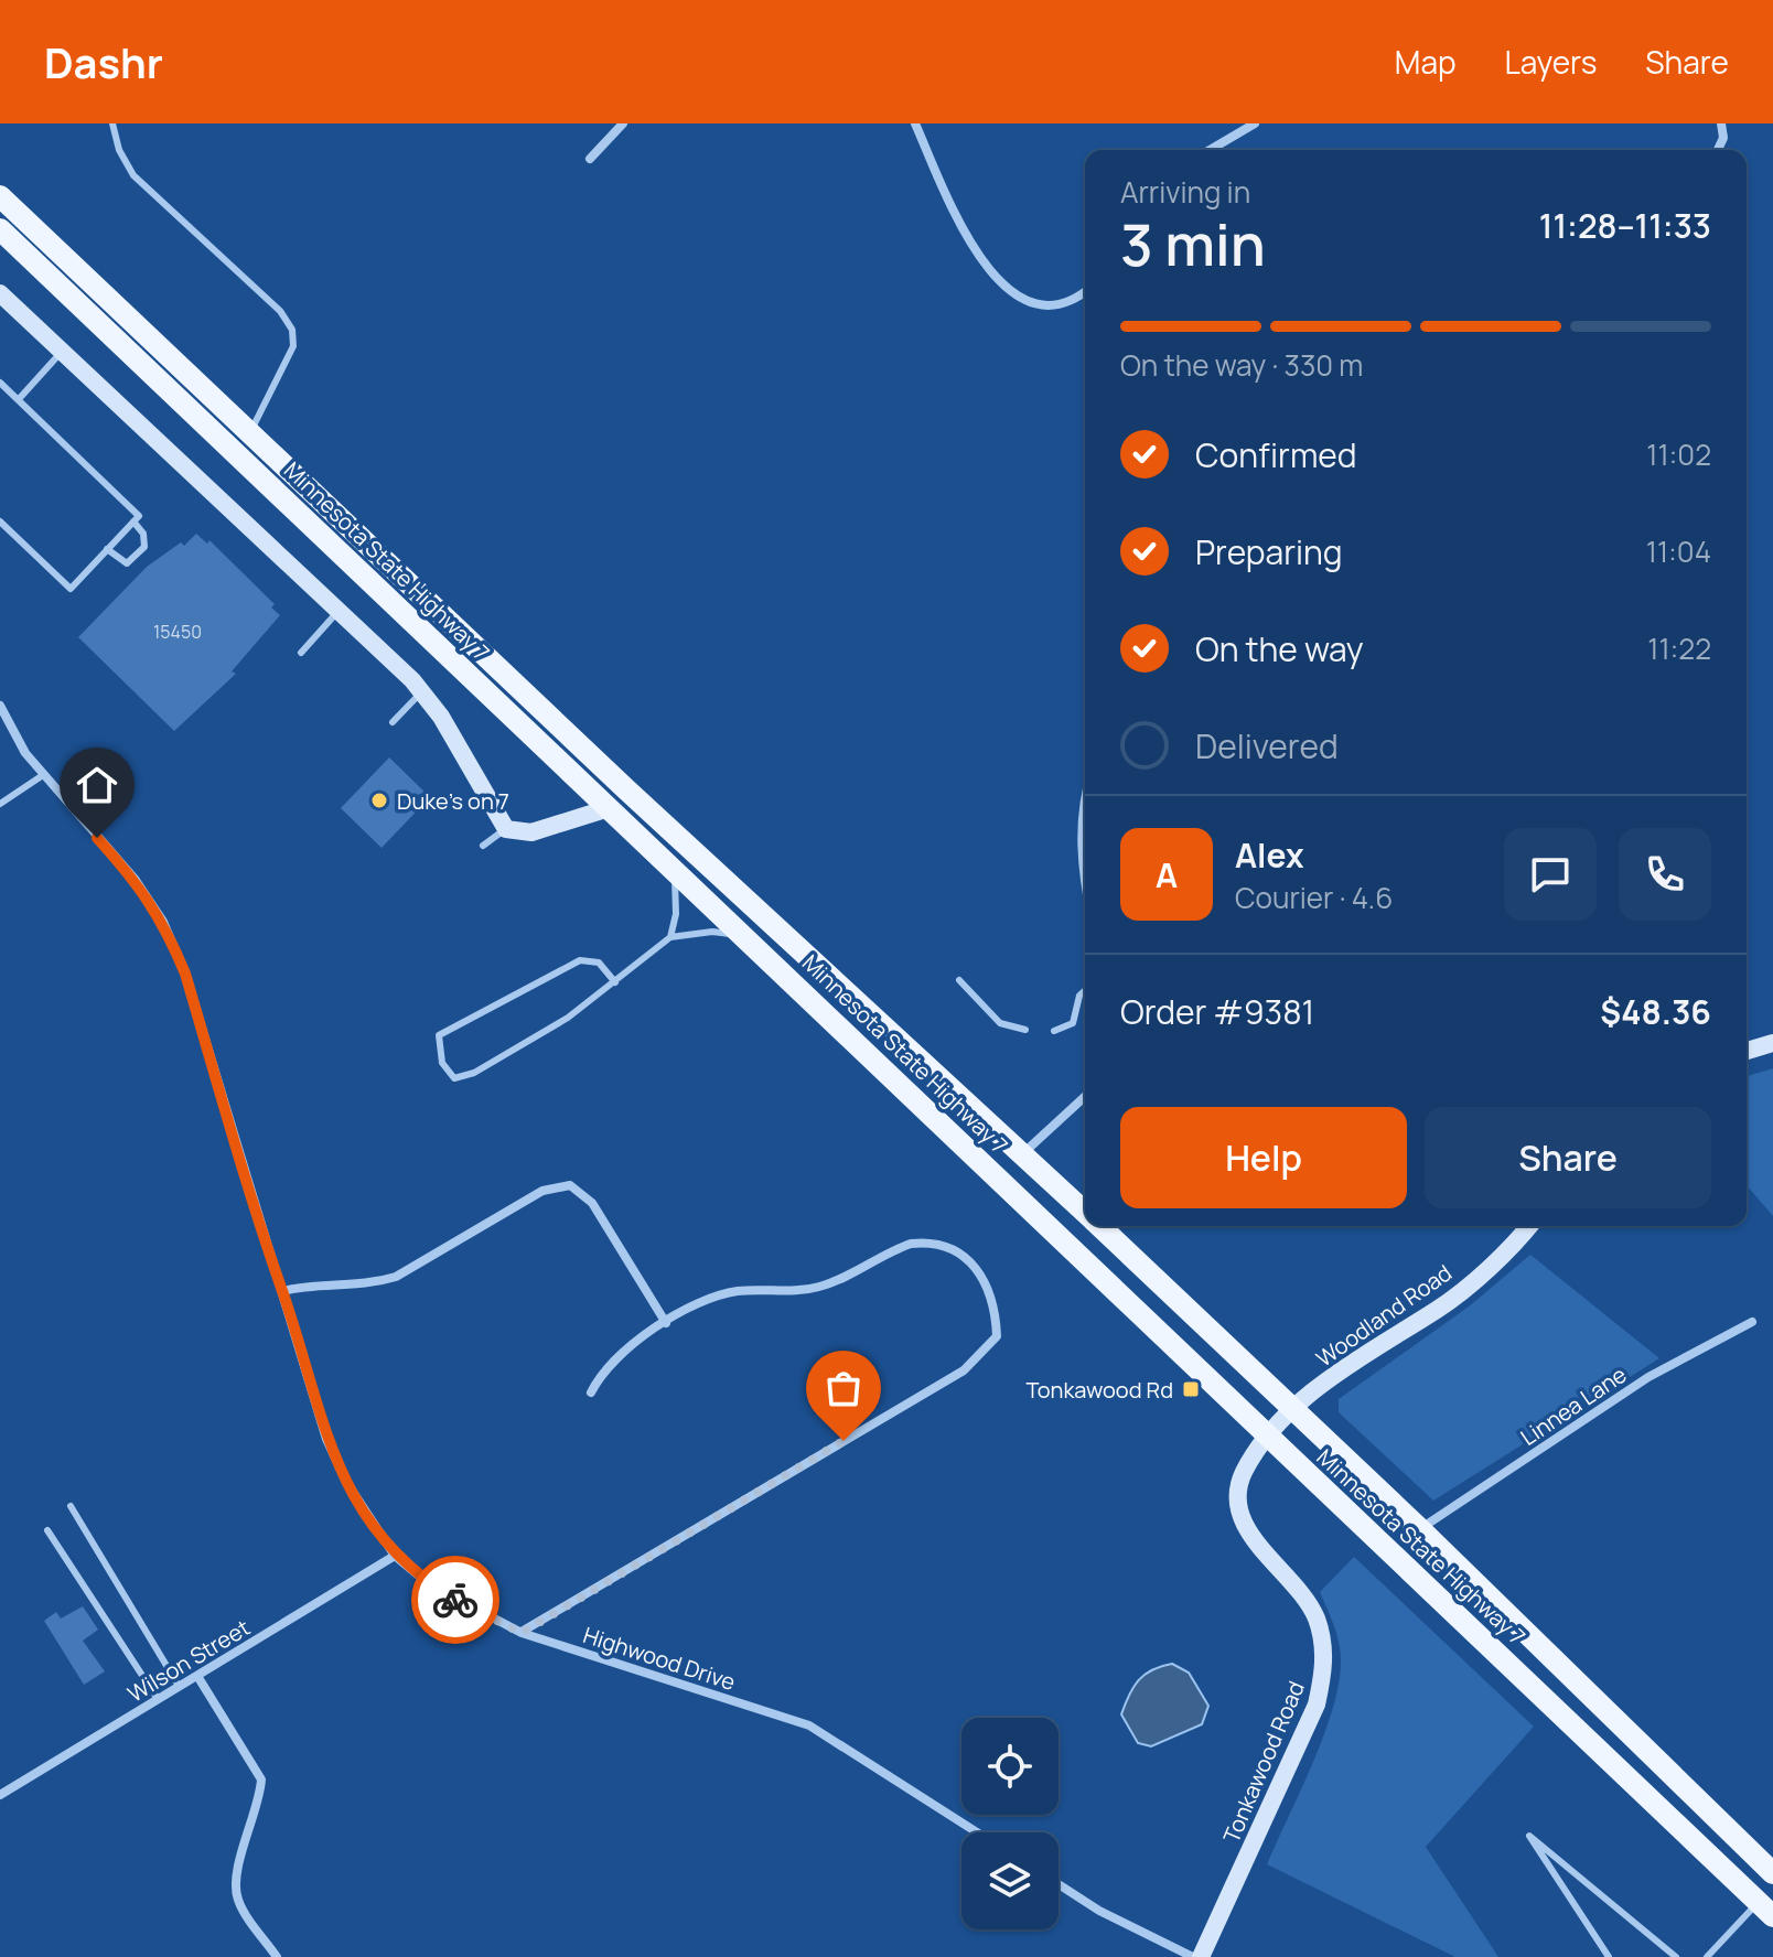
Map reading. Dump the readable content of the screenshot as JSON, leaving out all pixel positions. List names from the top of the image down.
{
  "streets": {
    "main road": ["Minnesota State Highway 7"],
    "street": [
      "Woodland Road",
      "Linnea Lane",
      "Highwood Drive",
      "Wilson Street",
      "Tonkawood Road"
    ]
  },
  "crossings": [
    ["Minnesota State Highway 7", "Woodland Road"],
    ["Minnesota State Highway 7", "Linnea Lane"],
    ["Minnesota State Highway 7", "Tonkawood Road"],
    ["Woodland Road", "Tonkawood Road"],
    ["Highwood Drive", "Wilson Street"]
  ],
  "places": {
    "other": ["Duke's on 7"],
    "transit": ["Tonkawood Rd"]
  },
  "house_numbers": ["15450"],
  "page": {
    "header": "Dashr",
    "nav": ["Map", "Layers", "Share"],
    "heading": ["3 min", "Arriving in", "11:28–11:33"],
    "panel": [
      "Alex",
      "Courier · 4.6",
      "Order #9381",
      "$48.36"
    ],
    "bar": "On the way · 330 m",
    "list": [
      ["Confirmed", "11:02"],
      ["Preparing", "11:04"],
      ["On the way", "11:22"],
      "Delivered"
    ],
    "round": "A",
    "buttons": ["Help", "Share"]
  }
}
